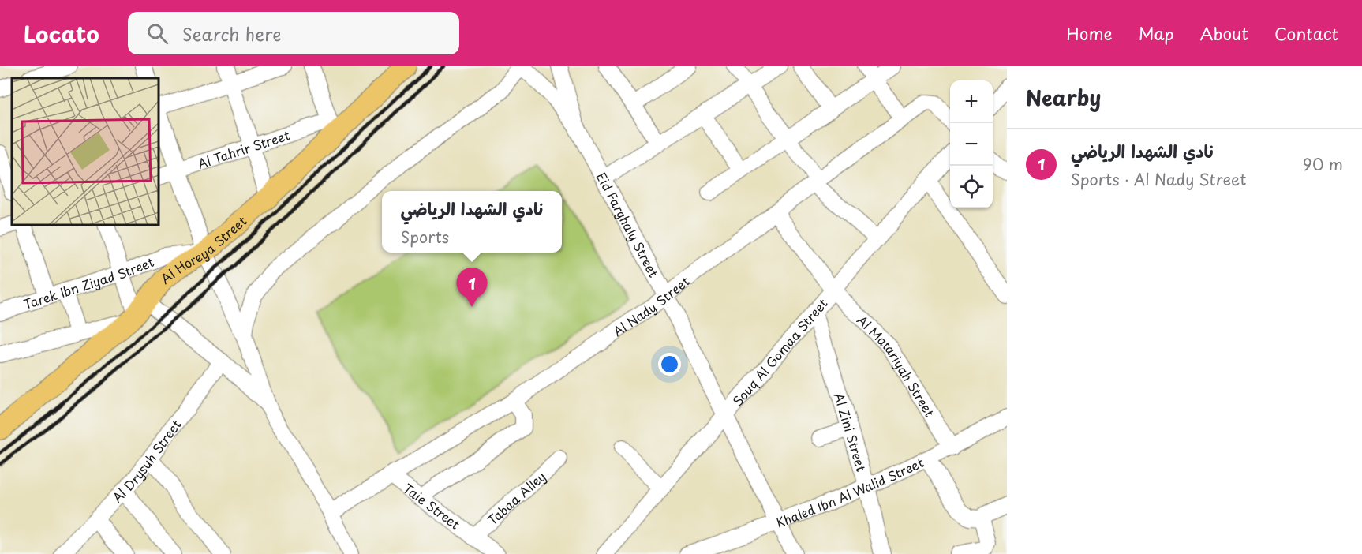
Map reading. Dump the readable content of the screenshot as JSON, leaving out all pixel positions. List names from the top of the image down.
{
  "streets": {
    "main road": ["Al Horeya Street"],
    "street": [
      "Al Tahrir Street",
      "Eid Farghaly Street",
      "Tarek Ibn Ziyad Street",
      "Al Nady Street",
      "Souq Al Gomaa Street",
      "Al Matariyah Street",
      "Al Zini Street",
      "Al Drysuh Street",
      "Khaled Ibn Al Walid Street",
      "Tabaa Alley",
      "Taie Street"
    ]
  },
  "crossings": [
    ["Al Tahrir Street", "Al Horeya Street"],
    ["Eid Farghaly Street", "Al Nady Street"],
    ["Eid Farghaly Street", "Souq Al Gomaa Street"],
    ["Eid Farghaly Street", "Khaled Ibn Al Walid Street"],
    ["Al Horeya Street", "Tarek Ibn Ziyad Street"],
    ["Al Nady Street", "Al Matariyah Street"],
    ["Al Nady Street", "Taie Street"],
    ["Souq Al Gomaa Street", "Al Matariyah Street"],
    ["Souq Al Gomaa Street", "Al Zini Street"],
    ["Al Matariyah Street", "Khaled Ibn Al Walid Street"],
    ["Al Zini Street", "Khaled Ibn Al Walid Street"],
    ["Tabaa Alley", "Taie Street"]
  ],
  "page": {
    "header": "Locato",
    "search": "Search here",
    "nav": [
      "Home",
      "Map",
      "About",
      "Contact"
    ],
    "heading": "Nearby",
    "map_buttons": ["+", "−"],
    "list": [
      {
        "mark": "1",
        "name": "نادي الشهدا الرياضي",
        "note": "Sports · Al Nady Street",
        "value": "90 m"
      }
    ],
    "popup": ["نادي الشهدا الرياضي", "Sports"],
    "pins": "1"
  }
}
